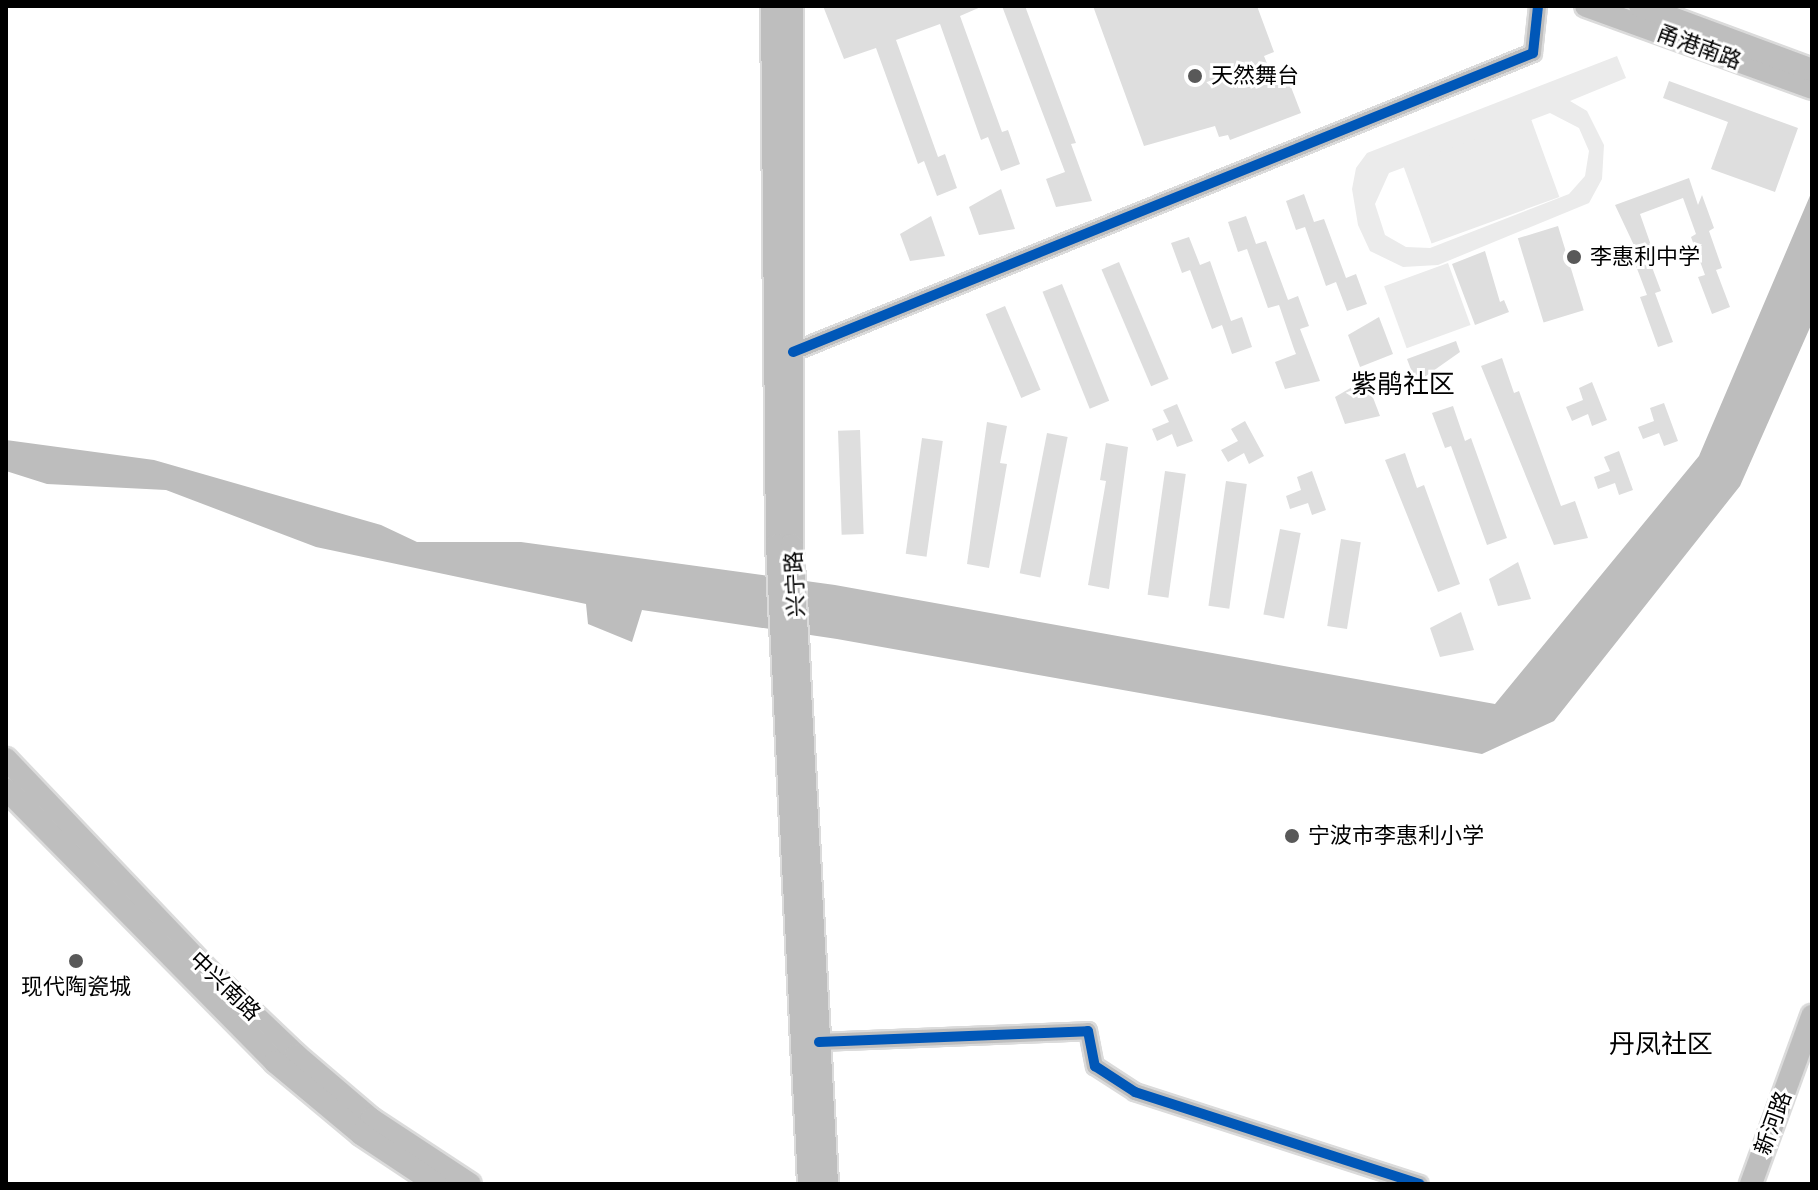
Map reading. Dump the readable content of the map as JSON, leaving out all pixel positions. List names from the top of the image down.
{
  "streets": {
    "main road": [
      "甬港南路",
      "兴宁路",
      "中兴南路",
      "新河路"
    ]
  },
  "districts": ["紫鹃社区", "丹凤社区"],
  "places": [
    "天然舞台",
    "李惠利中学",
    "宁波市李惠利小学",
    "现代陶瓷城"
  ]
}
